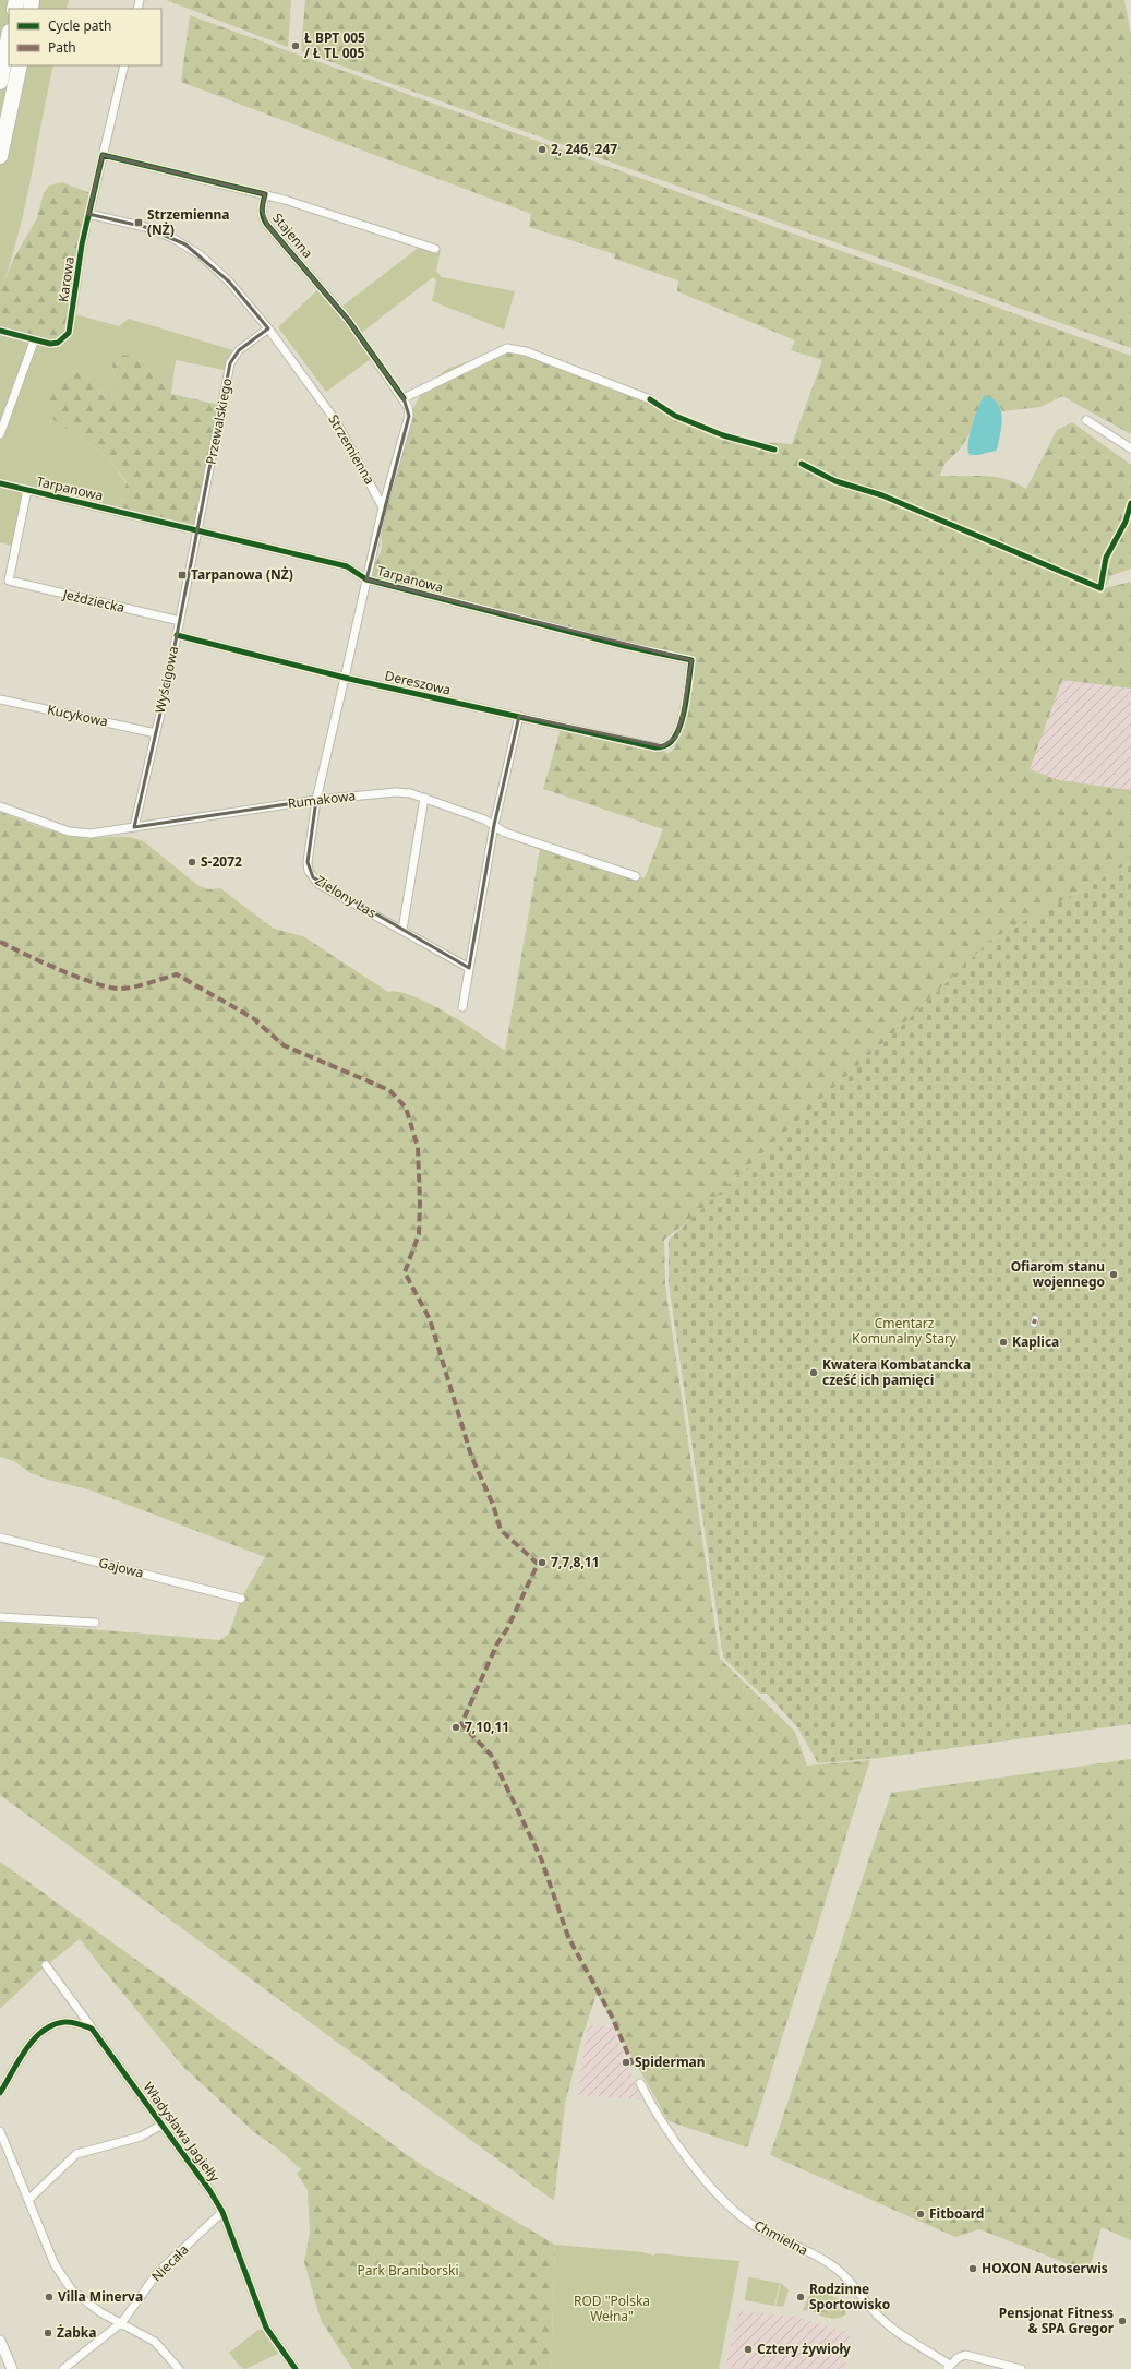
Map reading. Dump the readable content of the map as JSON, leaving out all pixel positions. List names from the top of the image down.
{
  "streets": {
    "street": [
      "Stajenna",
      "Karowa",
      "Przewalskiego",
      "Strzemienna",
      "Tarpanowa",
      "Jeździecka",
      "Wyścigowa",
      "Dereszowa",
      "Kucykowa",
      "Rumakowa",
      "Zielony Las",
      "Gajowa",
      "Władysława Jagiełły",
      "Chmielna",
      "Niecała"
    ]
  },
  "crossings": [
    ["Stajenna", "Karowa"],
    ["Stajenna", "Strzemienna"],
    ["Karowa", "Strzemienna"],
    ["Przewalskiego", "Strzemienna"],
    ["Przewalskiego", "Tarpanowa"],
    ["Przewalskiego", "Wyścigowa"],
    ["Tarpanowa", "Jeździecka"],
    ["Tarpanowa", "Wyścigowa"],
    ["Tarpanowa", "Dereszowa"],
    ["Jeździecka", "Wyścigowa"],
    ["Wyścigowa", "Dereszowa"],
    ["Wyścigowa", "Kucykowa"],
    ["Wyścigowa", "Rumakowa"],
    ["Rumakowa", "Zielony Las"],
    ["Władysława Jagiełły", "Niecała"]
  ],
  "parks": ["Cmentarz Komunalny Stary", "Park Braniborski", "ROD \"Polska Wełna\""],
  "places": {
    "other": [
      "Ł BPT 005 / Ł TL 005",
      "2, 246, 247",
      "S-2072",
      "Ofiarom stanu wojennego",
      "Kaplica",
      "Kwatera Kombatancka cześć ich pamięci",
      "7,7,8,11",
      "7,10,11",
      "Spiderman",
      "Fitboard",
      "HOXON Autoserwis",
      "Villa Minerva",
      "Rodzinne Sportowisko",
      "Pensjonat Fitness & SPA Gregor",
      "Żabka",
      "Cztery żywioły"
    ],
    "transit": ["Strzemienna (NŻ)", "Tarpanowa (NŻ)"]
  },
  "legend": ["Cycle path", "Path"]
}
